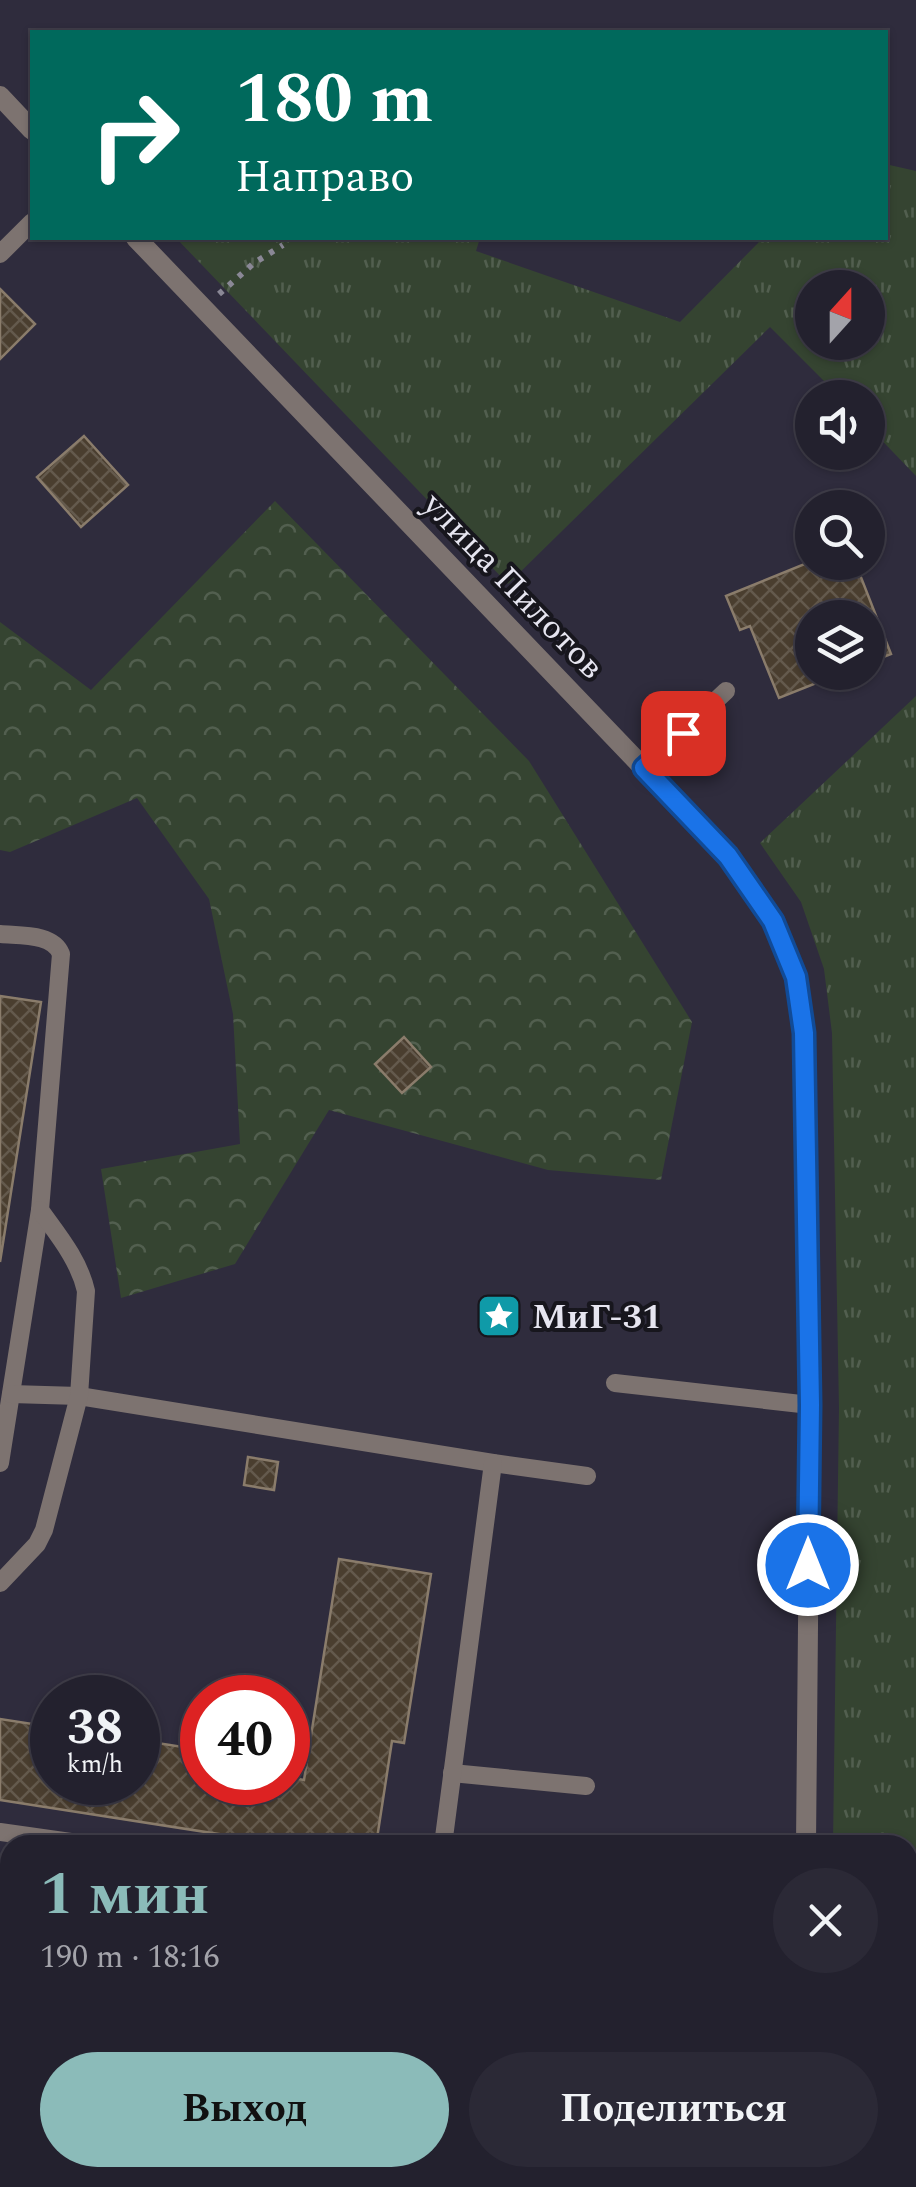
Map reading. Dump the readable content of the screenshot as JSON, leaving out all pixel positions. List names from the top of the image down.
{
  "streets": {
    "street": ["улица Пилотов"]
  },
  "places": {
    "place": ["МиГ-31"]
  },
  "north": "top",
  "page": {
    "turn": ["180 m", "Направо"],
    "speed": "38 km/h",
    "limit": "40",
    "heading": ["1 мин", "190 m · 18:16"],
    "buttons": ["Выход", "Поделиться"]
  }
}
